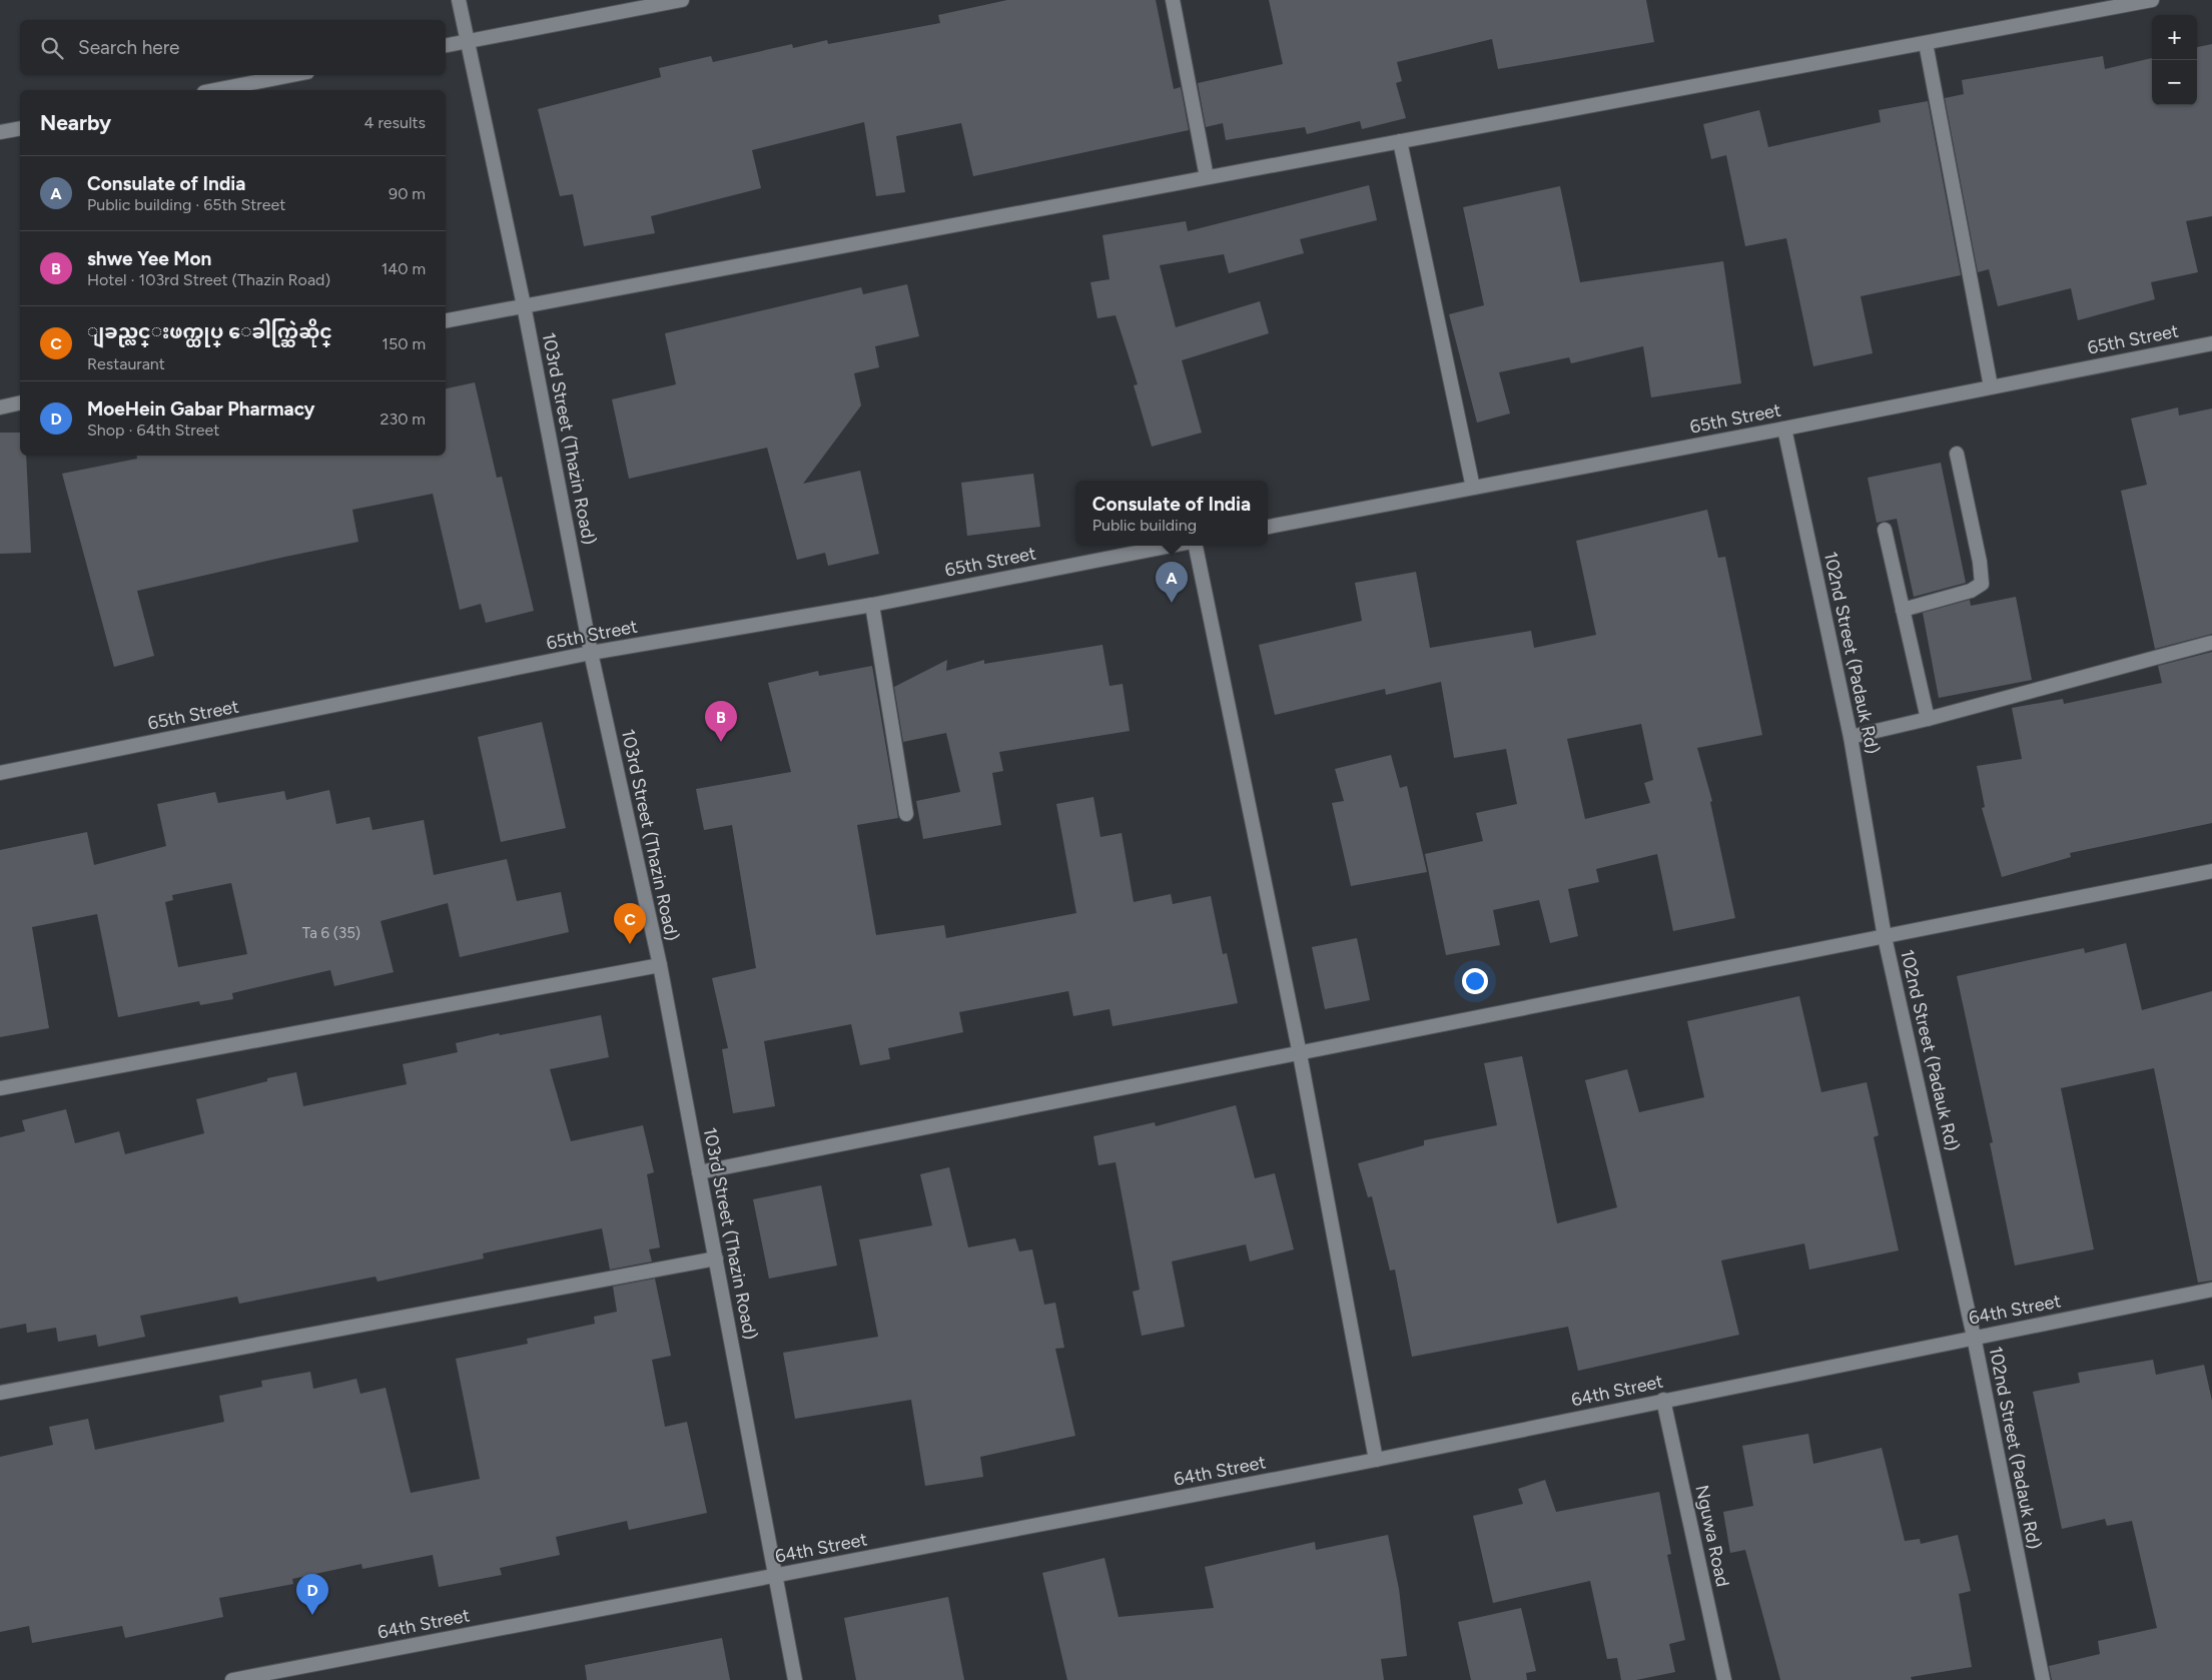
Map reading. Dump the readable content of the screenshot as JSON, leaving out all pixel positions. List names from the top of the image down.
{
  "streets": {
    "street": [
      "65th Street",
      "103rd Street (Thazin Road)",
      "102nd Street (Padauk Rd)",
      "64th Street",
      "Nguwa Road"
    ]
  },
  "crossings": [
    ["65th Street", "103rd Street (Thazin Road)"],
    ["65th Street", "102nd Street (Padauk Rd)"],
    ["103rd Street (Thazin Road)", "64th Street"],
    ["102nd Street (Padauk Rd)", "64th Street"],
    ["64th Street", "Nguwa Road"]
  ],
  "house_numbers": ["Ta 6 (35)"],
  "page": {
    "map_buttons": ["+", "−"],
    "search": "Search here",
    "heading": ["Nearby", "4 results"],
    "list": [
      {
        "mark": "A",
        "name": "Consulate of India",
        "note": "Public building · 65th Street",
        "value": "90 m"
      },
      {
        "mark": "B",
        "name": "shwe Yee Mon",
        "note": "Hotel · 103rd Street (Thazin Road)",
        "value": "140 m"
      },
      {
        "mark": "C",
        "name": "ျခည္လင္းဖက္ထုပ္ ေခါက္ဆြဲဆိုင္",
        "note": "Restaurant",
        "value": "150 m"
      },
      {
        "mark": "D",
        "name": "MoeHein Gabar Pharmacy",
        "note": "Shop · 64th Street",
        "value": "230 m"
      }
    ],
    "popup": ["Consulate of India", "Public building"],
    "pins": [
      "A",
      "B",
      "C",
      "D"
    ]
  }
}
